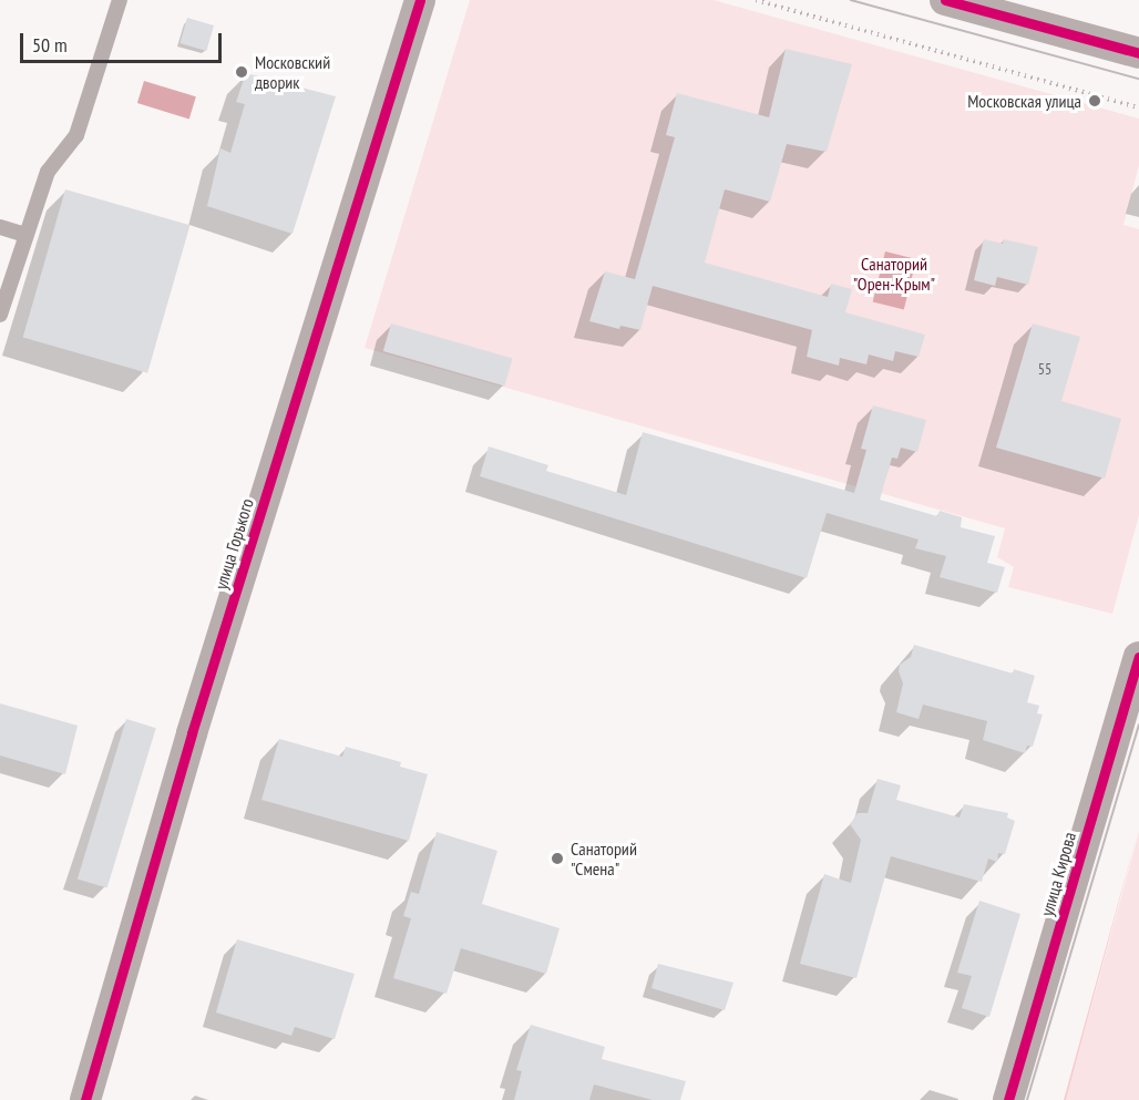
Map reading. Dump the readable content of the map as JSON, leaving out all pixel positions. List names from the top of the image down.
{
  "streets": {
    "street": ["улица Горького", "улица Кирова"]
  },
  "parks": ["Санаторий \"Орен-Крым\""],
  "places": ["Московский дворик", "Московская улица", "Санаторий \"Смена\""],
  "house_numbers": ["55"],
  "scale_bar": "50 m"
}
